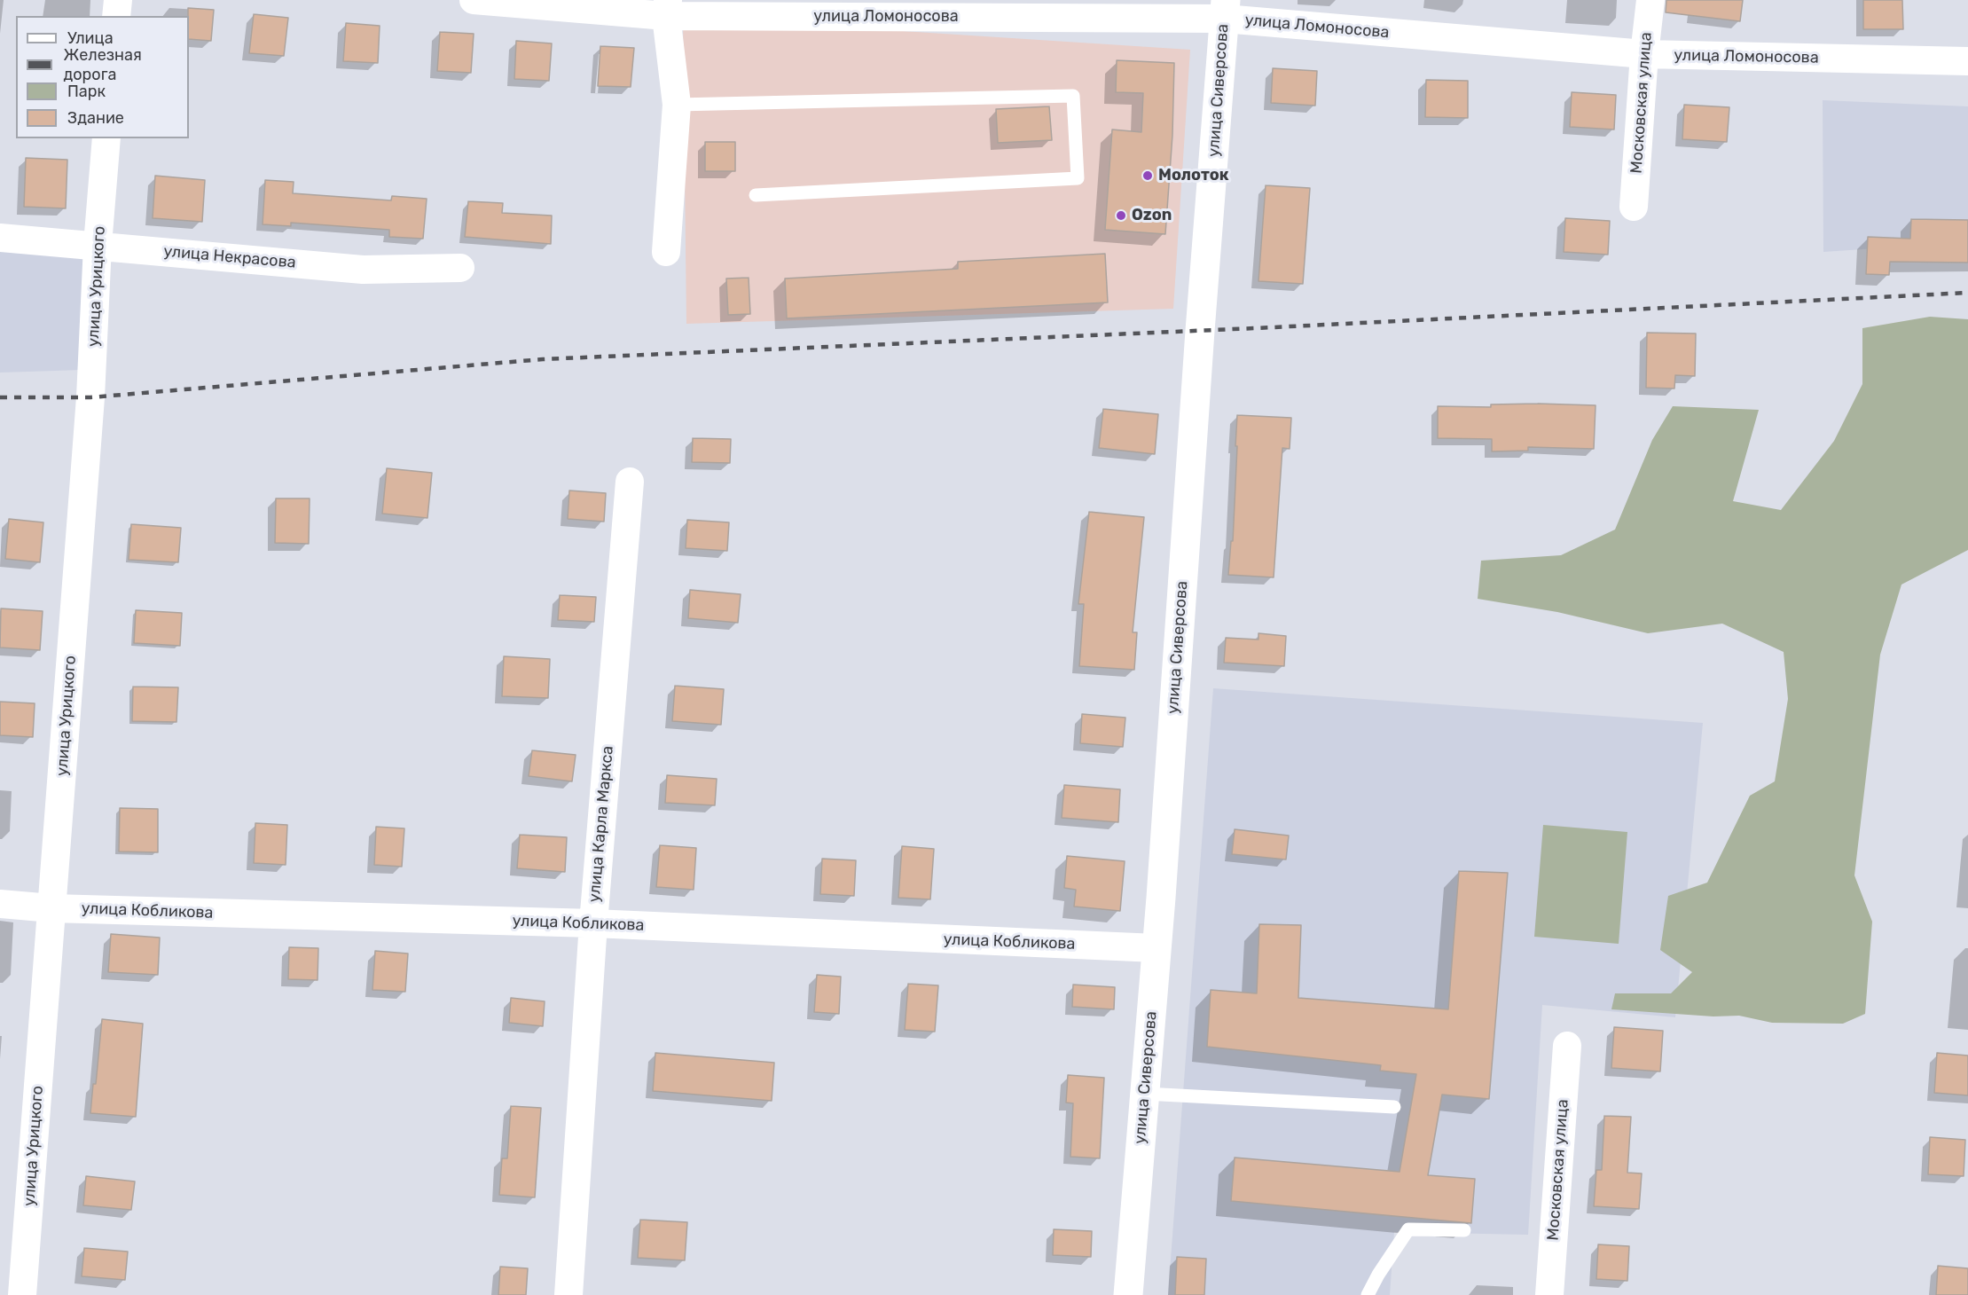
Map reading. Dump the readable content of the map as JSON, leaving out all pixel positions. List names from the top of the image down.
{
  "streets": {
    "street": [
      "улица Ломоносова",
      "улица Сиверсова",
      "Московская улица",
      "улица Некрасова",
      "улица Урицкого",
      "улица Карла Маркса",
      "улица Кобликова"
    ]
  },
  "crossings": [
    ["улица Ломоносова", "улица Сиверсова"],
    ["улица Ломоносова", "Московская улица"],
    ["улица Сиверсова", "улица Кобликова"],
    ["улица Некрасова", "улица Урицкого"],
    ["улица Урицкого", "улица Кобликова"],
    ["улица Карла Маркса", "улица Кобликова"]
  ],
  "places": ["Молоток", "Ozon"],
  "legend": [
    "Улица",
    "Железная дорога",
    "Парк",
    "Здание"
  ]
}
